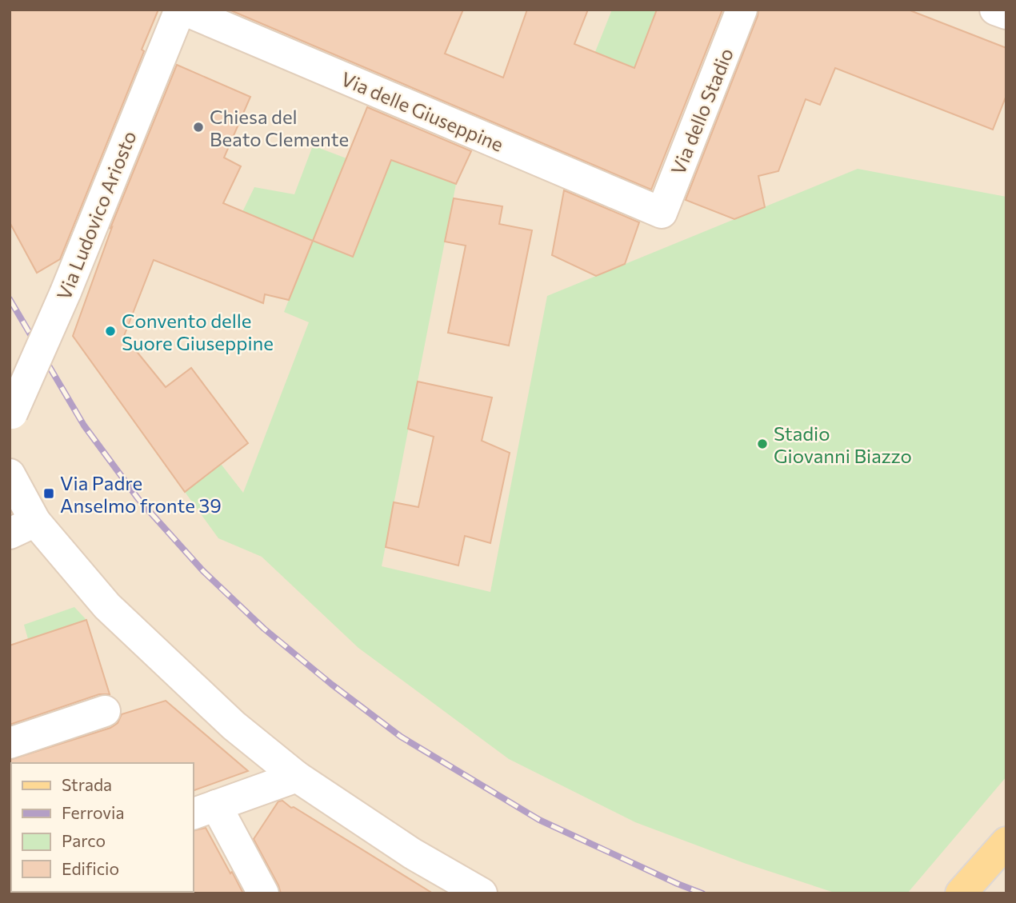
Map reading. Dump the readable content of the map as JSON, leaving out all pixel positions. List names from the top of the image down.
{
  "streets": {
    "street": ["Via delle Giuseppine", "Via dello Stadio", "Via Ludovico Ariosto"]
  },
  "crossings": [
    ["Via delle Giuseppine", "Via dello Stadio"],
    ["Via delle Giuseppine", "Via Ludovico Ariosto"]
  ],
  "places": {
    "other": ["Chiesa del Beato Clemente", "Convento delle Suore Giuseppine", "Stadio Giovanni Biazzo"],
    "transit": ["Via Padre Anselmo fronte 39"]
  },
  "legend": [
    "Strada",
    "Ferrovia",
    "Parco",
    "Edificio"
  ]
}
